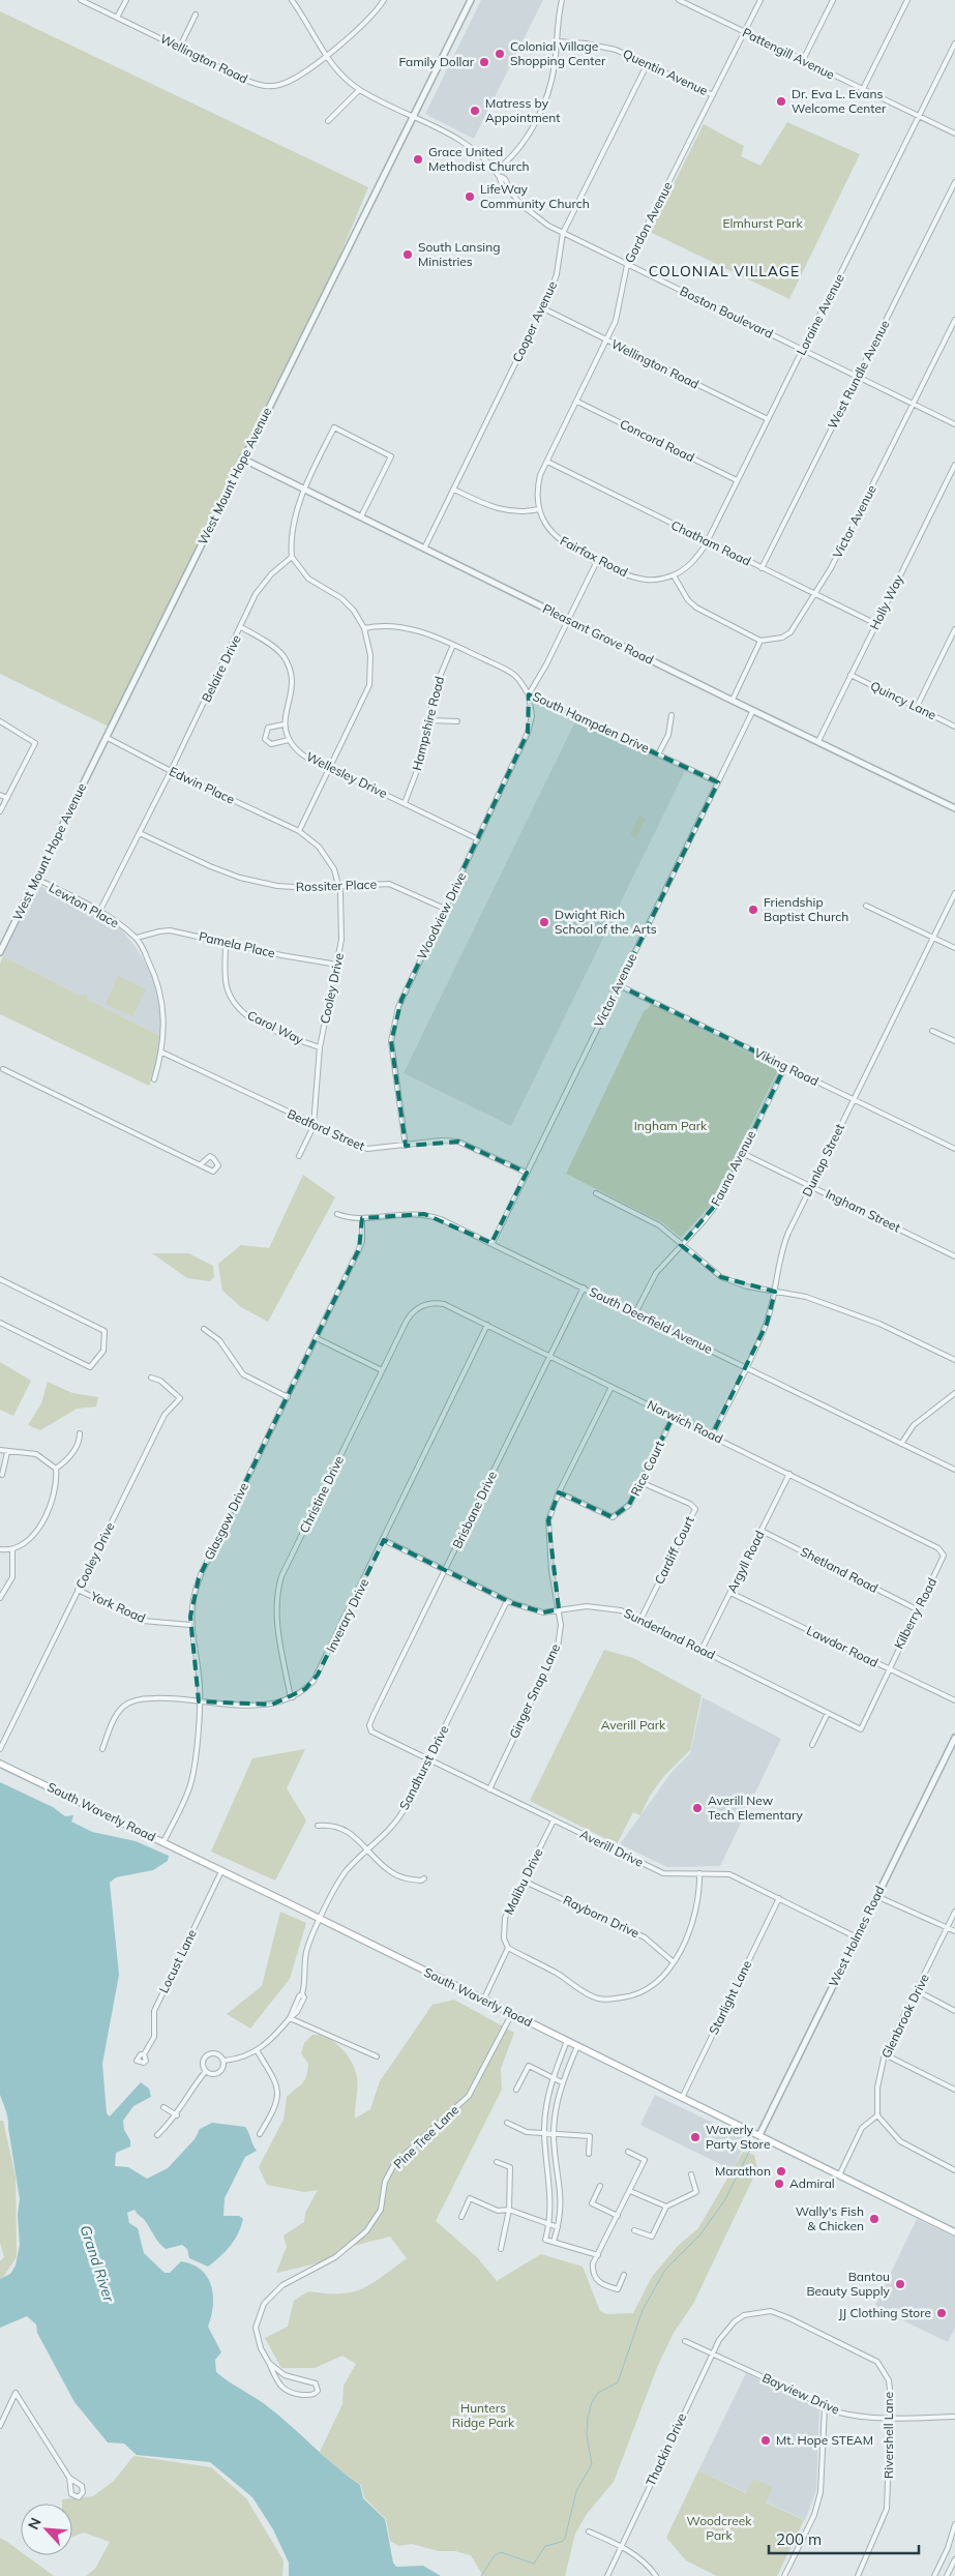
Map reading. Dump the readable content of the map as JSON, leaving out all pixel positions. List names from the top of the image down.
{
  "streets": {
    "main road": ["South Waverly Road"],
    "street": [
      "Pattengill Avenue",
      "Wellington Road",
      "Quentin Avenue",
      "Gordon Avenue",
      "Boston Boulevard",
      "Loraine Avenue",
      "Cooper Avenue",
      "West Rundle Avenue",
      "Concord Road",
      "West Mount Hope Avenue",
      "Victor Avenue",
      "Chatham Road",
      "Fairfax Road",
      "Holly Way",
      "Pleasant Grove Road",
      "Belaire Drive",
      "Quincy Lane",
      "South Hampden Drive",
      "Hampshire Road",
      "Wellesley Drive",
      "Edwin Place",
      "Rossiter Place",
      "Lewton Place",
      "Woodview Drive",
      "Pamela Place",
      "Cooley Drive",
      "Carol Way",
      "Viking Road",
      "Bedford Street",
      "Dunlap Street",
      "Fauna Avenue",
      "Ingham Street",
      "South Deerfield Avenue",
      "Norwich Road",
      "Rice Court",
      "Christine Drive",
      "Brisbane Drive",
      "Glasgow Drive",
      "Cardiff Court",
      "Argyll Road",
      "Shetland Road",
      "York Road",
      "Kilberry Road",
      "Inverary Drive",
      "Sunderland Road",
      "Lawdor Road",
      "Ginger Snap Lane",
      "Sandhurst Drive",
      "Averill Drive",
      "Malibu Drive",
      "Rayborn Drive",
      "West Holmes Road",
      "Locust Lane",
      "Starlight Lane",
      "Glenbrook Drive",
      "Pine Tree Lane",
      "Bayview Drive",
      "Rivershell Lane",
      "Thackin Drive"
    ]
  },
  "crossings": [
    ["Pattengill Avenue", "Gordon Avenue"],
    ["Pattengill Avenue", "Loraine Avenue"],
    ["Wellington Road", "Gordon Avenue"],
    ["Wellington Road", "Boston Boulevard"],
    ["Wellington Road", "Loraine Avenue"],
    ["Wellington Road", "Cooper Avenue"],
    ["Quentin Avenue", "Gordon Avenue"],
    ["Quentin Avenue", "Cooper Avenue"],
    ["Gordon Avenue", "Boston Boulevard"],
    ["Gordon Avenue", "Concord Road"],
    ["Gordon Avenue", "Chatham Road"],
    ["Gordon Avenue", "Fairfax Road"],
    ["Boston Boulevard", "Loraine Avenue"],
    ["Boston Boulevard", "Cooper Avenue"],
    ["Boston Boulevard", "West Rundle Avenue"],
    ["Boston Boulevard", "West Mount Hope Avenue"],
    ["Boston Boulevard", "Victor Avenue"],
    ["Loraine Avenue", "Concord Road"],
    ["Loraine Avenue", "Chatham Road"],
    ["Loraine Avenue", "Fairfax Road"],
    ["Cooper Avenue", "Pleasant Grove Road"],
    ["West Rundle Avenue", "Chatham Road"],
    ["West Mount Hope Avenue", "Pleasant Grove Road"],
    ["West Mount Hope Avenue", "Edwin Place"],
    ["West Mount Hope Avenue", "Lewton Place"],
    ["Victor Avenue", "Chatham Road"],
    ["Victor Avenue", "Pleasant Grove Road"],
    ["Victor Avenue", "South Hampden Drive"],
    ["Victor Avenue", "Viking Road"],
    ["Victor Avenue", "Bedford Street"],
    ["Victor Avenue", "South Deerfield Avenue"],
    ["Chatham Road", "Holly Way"],
    ["Holly Way", "Pleasant Grove Road"],
    ["Holly Way", "Quincy Lane"],
    ["Belaire Drive", "Edwin Place"],
    ["Belaire Drive", "Rossiter Place"],
    ["Belaire Drive", "Lewton Place"],
    ["South Hampden Drive", "Hampshire Road"],
    ["South Hampden Drive", "Woodview Drive"],
    ["Hampshire Road", "Wellesley Drive"],
    ["Wellesley Drive", "Woodview Drive"],
    ["Edwin Place", "Cooley Drive"],
    ["Rossiter Place", "Woodview Drive"],
    ["Rossiter Place", "Cooley Drive"],
    ["Lewton Place", "Pamela Place"],
    ["Lewton Place", "Bedford Street"],
    ["Woodview Drive", "Bedford Street"],
    ["Pamela Place", "Cooley Drive"],
    ["Pamela Place", "Carol Way"],
    ["Cooley Drive", "Carol Way"],
    ["Cooley Drive", "Bedford Street"],
    ["Cooley Drive", "York Road"],
    ["Viking Road", "Dunlap Street"],
    ["Viking Road", "Fauna Avenue"],
    ["Dunlap Street", "Ingham Street"],
    ["Dunlap Street", "South Deerfield Avenue"],
    ["Dunlap Street", "Norwich Road"],
    ["Fauna Avenue", "Ingham Street"],
    ["Fauna Avenue", "South Deerfield Avenue"],
    ["South Deerfield Avenue", "Brisbane Drive"],
    ["South Deerfield Avenue", "Glasgow Drive"],
    ["Norwich Road", "Rice Court"],
    ["Norwich Road", "Christine Drive"],
    ["Norwich Road", "Brisbane Drive"],
    ["Norwich Road", "Argyll Road"],
    ["Norwich Road", "Kilberry Road"],
    ["Norwich Road", "Inverary Drive"],
    ["Norwich Road", "Ginger Snap Lane"],
    ["Rice Court", "Cardiff Court"],
    ["Rice Court", "Ginger Snap Lane"],
    ["Christine Drive", "Inverary Drive"],
    ["Brisbane Drive", "Sunderland Road"],
    ["Brisbane Drive", "Averill Drive"],
    ["Glasgow Drive", "York Road"],
    ["Glasgow Drive", "Inverary Drive"],
    ["Glasgow Drive", "South Waverly Road"],
    ["Cardiff Court", "Sunderland Road"],
    ["Argyll Road", "Shetland Road"],
    ["Argyll Road", "Sunderland Road"],
    ["Argyll Road", "Lawdor Road"],
    ["Shetland Road", "Kilberry Road"],
    ["Kilberry Road", "Sunderland Road"],
    ["Kilberry Road", "Lawdor Road"],
    ["Inverary Drive", "Sunderland Road"],
    ["Sunderland Road", "Ginger Snap Lane"],
    ["Sunderland Road", "Sandhurst Drive"],
    ["Ginger Snap Lane", "Averill Drive"],
    ["Sandhurst Drive", "South Waverly Road"],
    ["Sandhurst Drive", "Averill Drive"],
    ["South Waverly Road", "West Holmes Road"],
    ["South Waverly Road", "Locust Lane"],
    ["South Waverly Road", "Starlight Lane"],
    ["South Waverly Road", "Pine Tree Lane"],
    ["Averill Drive", "Malibu Drive"],
    ["Averill Drive", "West Holmes Road"],
    ["Averill Drive", "Starlight Lane"],
    ["Malibu Drive", "Rayborn Drive"],
    ["Bayview Drive", "Rivershell Lane"],
    ["Bayview Drive", "Thackin Drive"],
    ["Rivershell Lane", "Thackin Drive"]
  ],
  "districts": ["COLONIAL VILLAGE"],
  "water": ["Grand River"],
  "parks": [
    "Elmhurst Park",
    "Ingham Park",
    "Averill Park",
    "Hunters Ridge Park",
    "Woodcreek Park"
  ],
  "places": [
    "Colonial Village Shopping Center",
    "Family Dollar",
    "Dr. Eva L. Evans Welcome Center",
    "Matress by Appointment",
    "Grace United Methodist Church",
    "LifeWay Community Church",
    "South Lansing Ministries",
    "Friendship Baptist Church",
    "Dwight Rich School of the Arts",
    "Averill New Tech Elementary",
    "Waverly Party Store",
    "Marathon",
    "Admiral",
    "Wally's Fish & Chicken",
    "Bantou Beauty Supply",
    "JJ Clothing Store",
    "Mt. Hope STEAM"
  ],
  "scale_bar": "200 m",
  "north": "top left"
}
